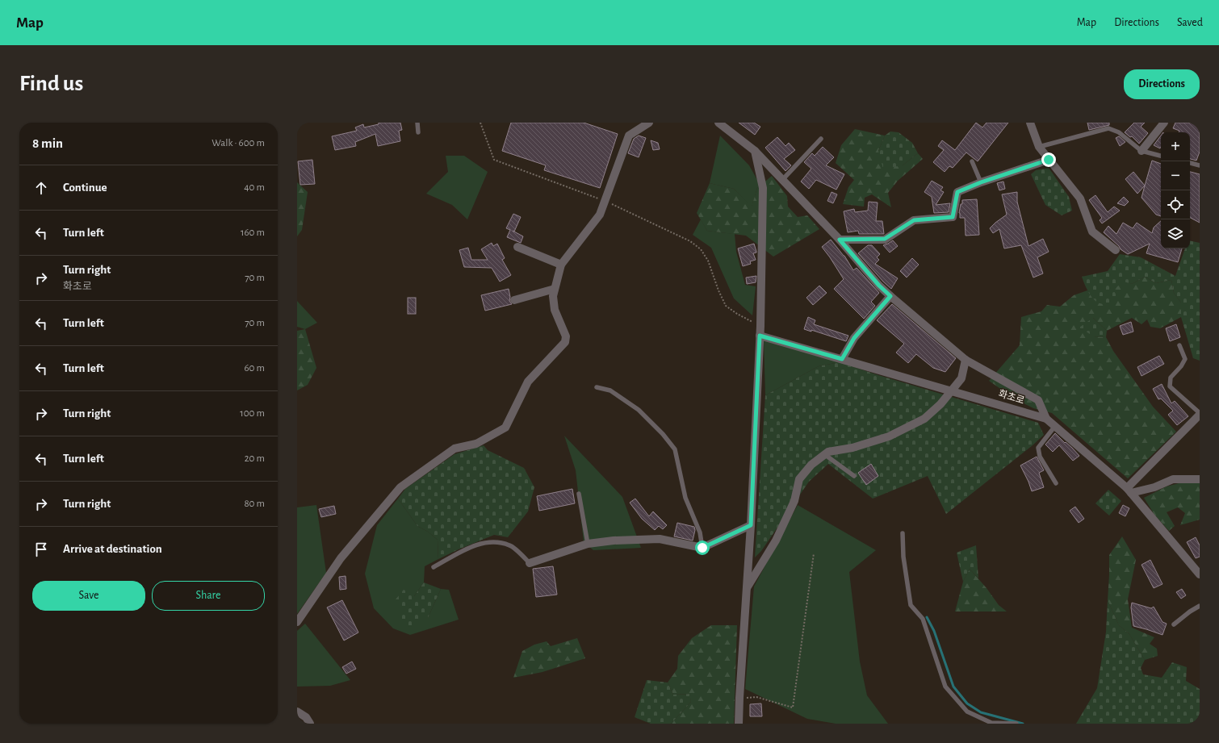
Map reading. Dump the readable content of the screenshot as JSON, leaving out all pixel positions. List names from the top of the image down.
{
  "streets": {
    "street": ["화초로"]
  },
  "page": {
    "header": "Map",
    "nav": ["Map", "Directions", "Saved"],
    "buttons": [
      "Directions",
      ["Save", "Share"]
    ],
    "title": "Find us",
    "heading": ["8 min", "Walk · 600 m"],
    "map_buttons": ["+", "−"],
    "list": [
      ["Continue", "40 m"],
      ["Turn left", "160 m"],
      ["Turn right", "화초로", "70 m"],
      ["Turn left", "70 m"],
      ["Turn left", "60 m"],
      ["Turn right", "100 m"],
      ["Turn left", "20 m"],
      ["Turn right", "80 m"],
      "Arrive at destination"
    ]
  }
}
